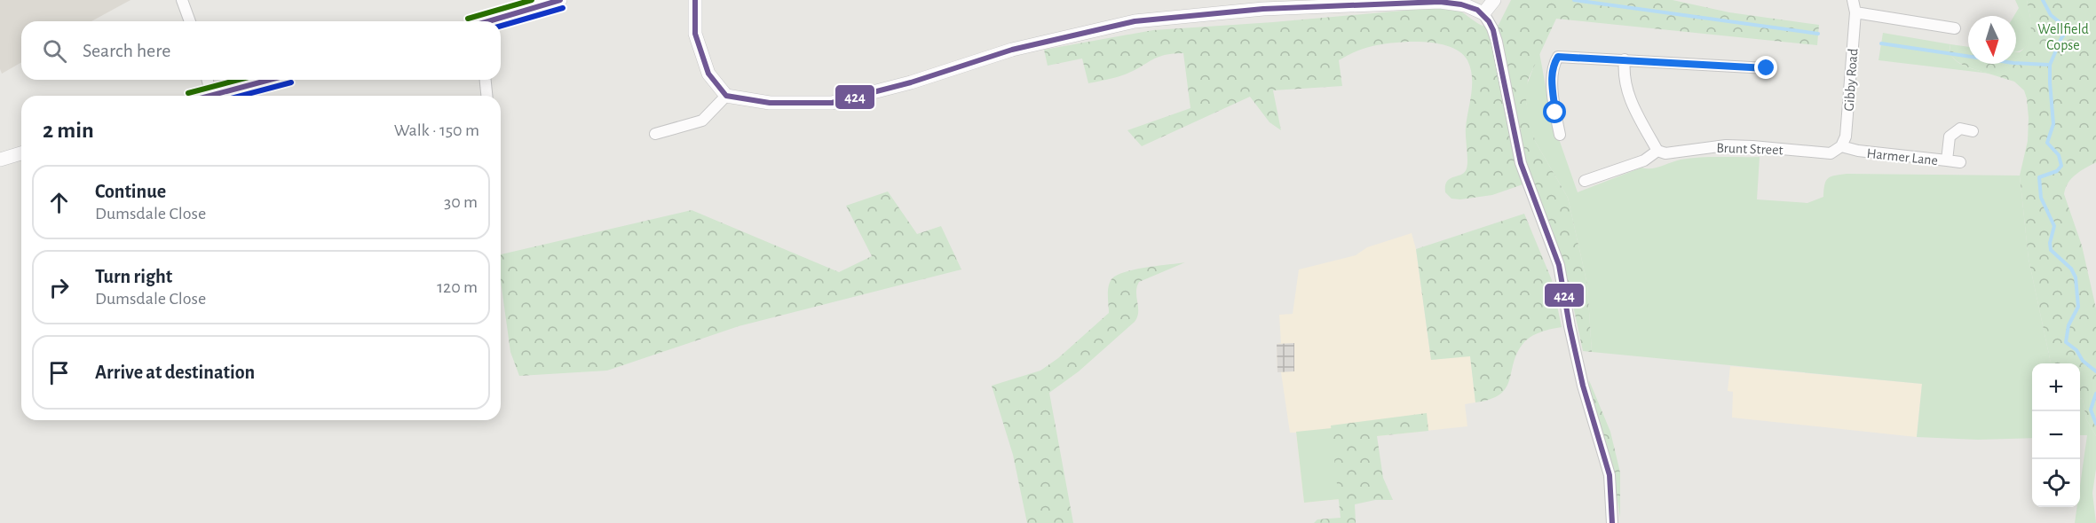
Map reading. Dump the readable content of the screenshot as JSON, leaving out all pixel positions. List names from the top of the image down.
{
  "streets": {
    "street": ["Gibby Road", "Brunt Street", "Harmer Lane"]
  },
  "crossings": [
    ["Gibby Road", "Brunt Street"],
    ["Gibby Road", "Harmer Lane"],
    ["Brunt Street", "Harmer Lane"]
  ],
  "parks": ["Wellfield Copse"],
  "lines": ["transit line 424"],
  "north": "bottom",
  "page": {
    "search": "Search here",
    "heading": ["2 min", "Walk · 150 m"],
    "list": [
      ["Continue", "Dumsdale Close", "30 m"],
      ["Turn right", "Dumsdale Close", "120 m"],
      "Arrive at destination"
    ],
    "map_buttons": ["+", "−"]
  }
}
